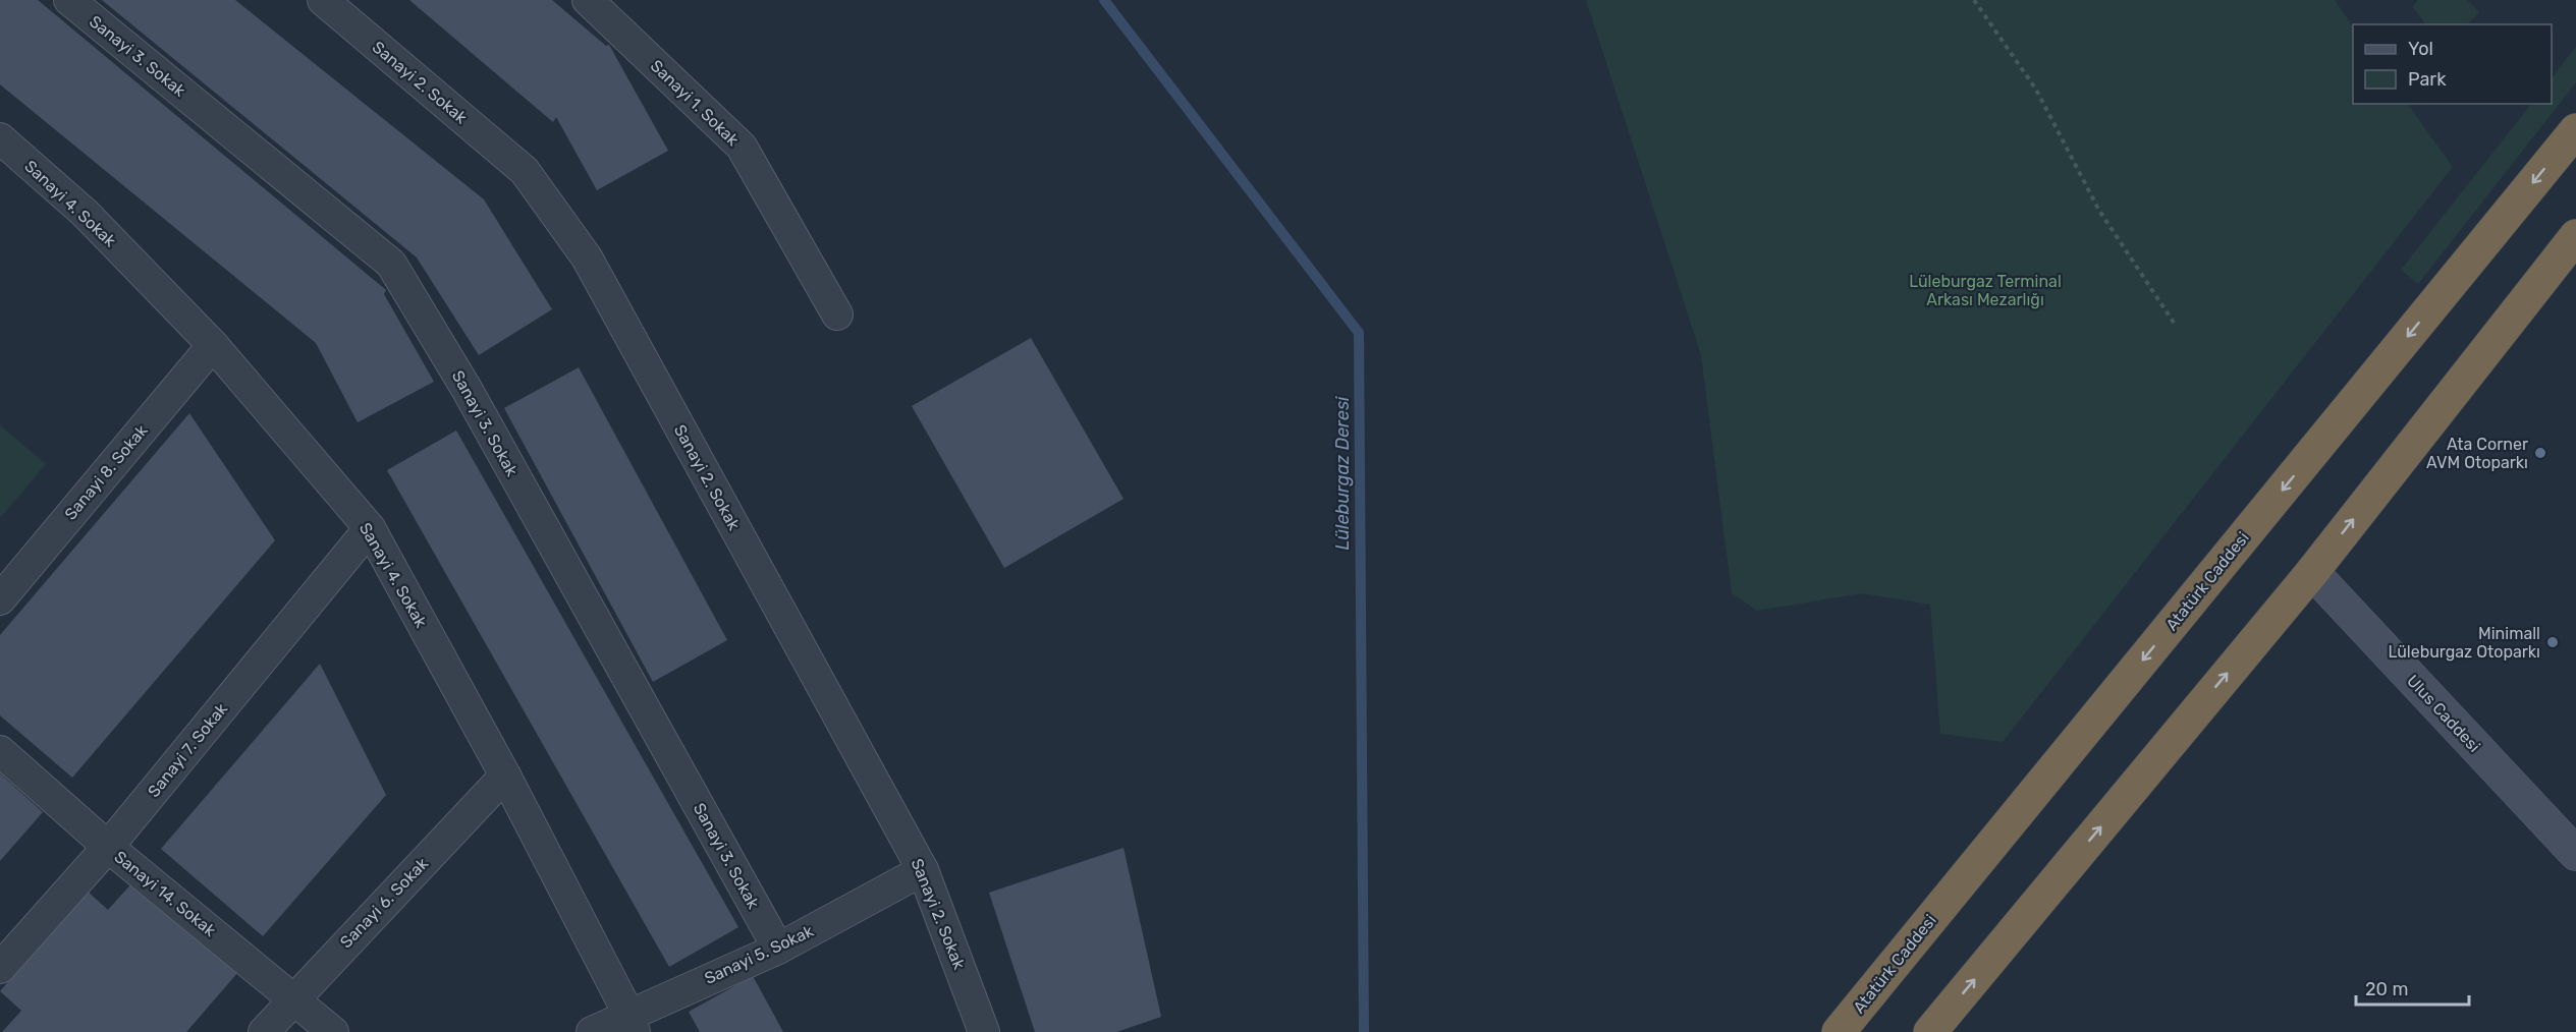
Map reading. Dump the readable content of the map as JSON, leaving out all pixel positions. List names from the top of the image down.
{
  "streets": {
    "highway": ["Atatürk Caddesi"],
    "street": [
      "Sanayi 3. Sokak",
      "Sanayi 2. Sokak",
      "Sanayi 1. Sokak",
      "Sanayi 4. Sokak",
      "Sanayi 8. Sokak",
      "Ulus Caddesi",
      "Sanayi 7. Sokak",
      "Sanayi 14. Sokak",
      "Sanayi 6. Sokak",
      "Sanayi 5. Sokak"
    ]
  },
  "crossings": [
    ["Sanayi 3. Sokak", "Sanayi 5. Sokak"],
    ["Sanayi 2. Sokak", "Sanayi 5. Sokak"],
    ["Sanayi 4. Sokak", "Sanayi 8. Sokak"],
    ["Sanayi 4. Sokak", "Sanayi 7. Sokak"],
    ["Sanayi 4. Sokak", "Sanayi 6. Sokak"],
    ["Sanayi 4. Sokak", "Sanayi 5. Sokak"],
    ["Sanayi 7. Sokak", "Sanayi 14. Sokak"],
    ["Sanayi 14. Sokak", "Sanayi 6. Sokak"]
  ],
  "water": ["Lüleburgaz Deresi"],
  "parks": ["Lüleburgaz Terminal Arkası Mezarlığı"],
  "places": ["Ata Corner AVM Otoparkı", "Minimall Lüleburgaz Otoparkı"],
  "legend": ["Yol", "Park"],
  "scale_bar": "20 m"
}
